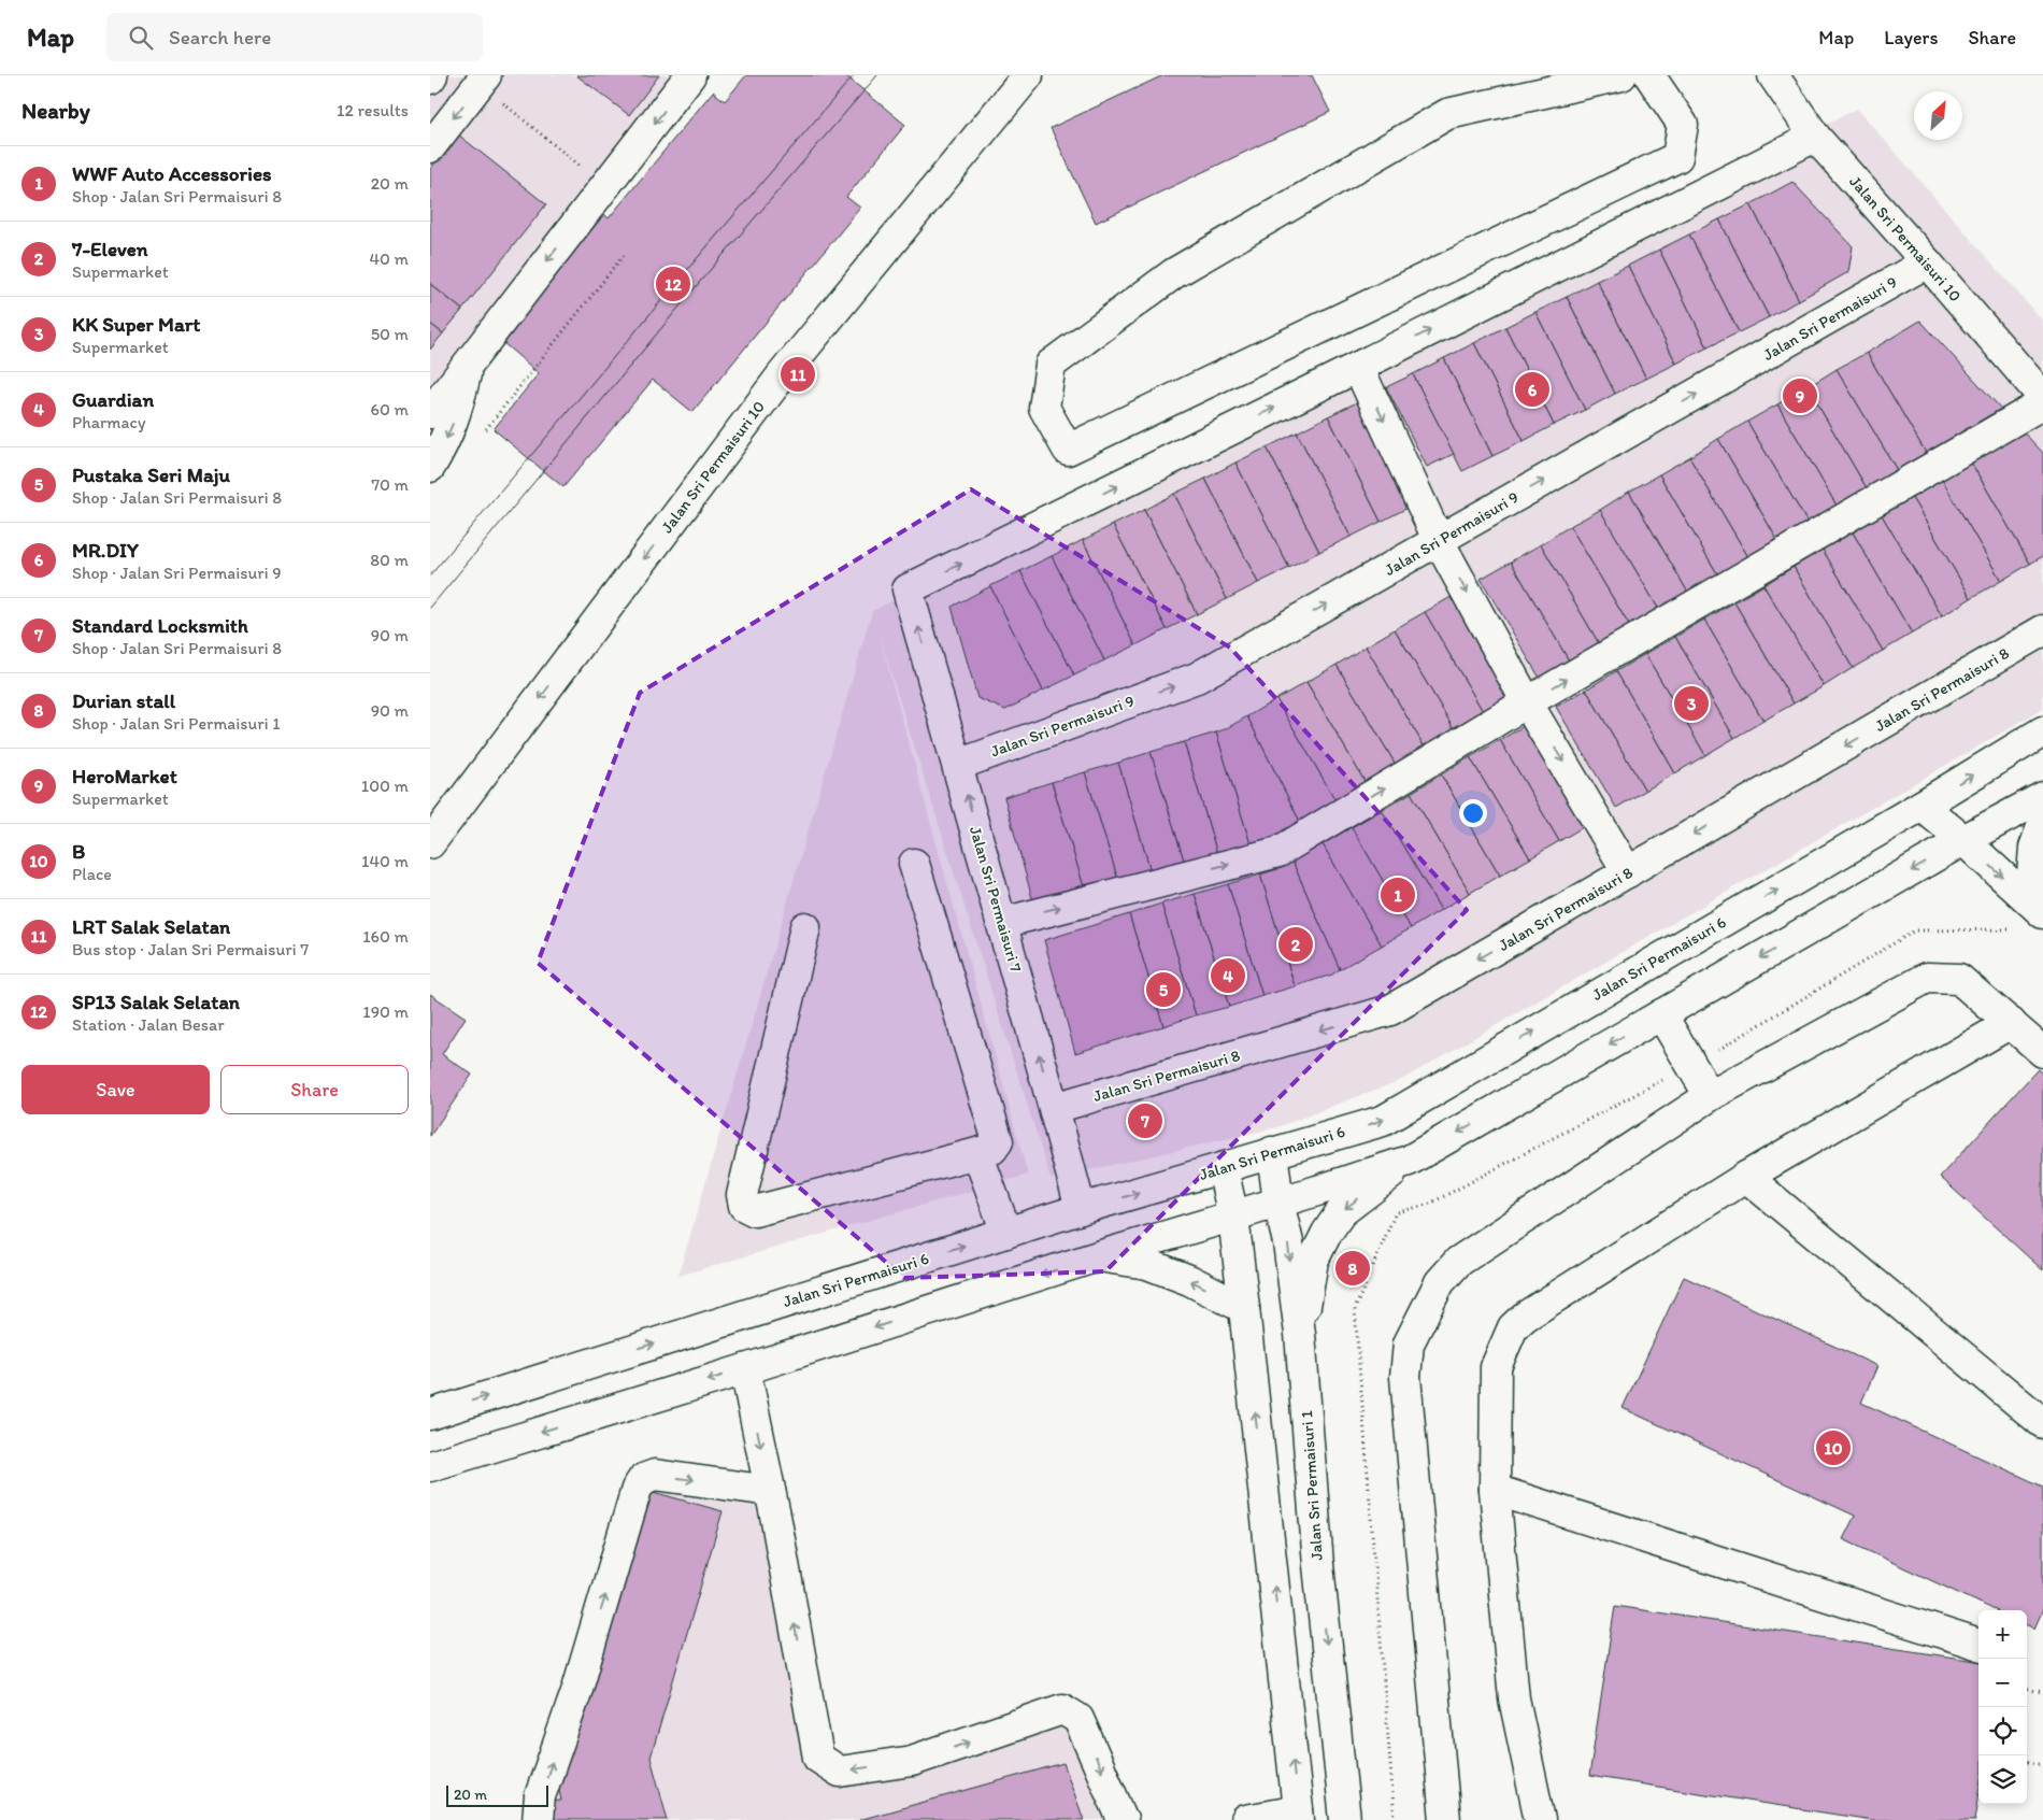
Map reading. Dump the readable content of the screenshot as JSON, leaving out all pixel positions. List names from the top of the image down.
{
  "streets": {
    "street": [
      "Jalan Sri Permaisuri 10",
      "Jalan Sri Permaisuri 9",
      "Jalan Sri Permaisuri 8",
      "Jalan Sri Permaisuri 7",
      "Jalan Sri Permaisuri 6",
      "Jalan Sri Permaisuri 1"
    ]
  },
  "crossings": [
    ["Jalan Sri Permaisuri 10", "Jalan Sri Permaisuri 9"],
    ["Jalan Sri Permaisuri 9", "Jalan Sri Permaisuri 7"],
    ["Jalan Sri Permaisuri 8", "Jalan Sri Permaisuri 7"],
    ["Jalan Sri Permaisuri 7", "Jalan Sri Permaisuri 6"],
    ["Jalan Sri Permaisuri 6", "Jalan Sri Permaisuri 1"]
  ],
  "scale_bar": "20 m",
  "north": "top right",
  "page": {
    "header": "Map",
    "search": "Search here",
    "nav": ["Map", "Layers", "Share"],
    "heading": ["Nearby", "12 results"],
    "list": [
      {
        "mark": "1",
        "name": "WWF Auto Accessories",
        "note": "Shop · Jalan Sri Permaisuri 8",
        "value": "20 m"
      },
      {
        "mark": "2",
        "name": "7-Eleven",
        "note": "Supermarket",
        "value": "40 m"
      },
      {
        "mark": "3",
        "name": "KK Super Mart",
        "note": "Supermarket",
        "value": "50 m"
      },
      {
        "mark": "4",
        "name": "Guardian",
        "note": "Pharmacy",
        "value": "60 m"
      },
      {
        "mark": "5",
        "name": "Pustaka Seri Maju",
        "note": "Shop · Jalan Sri Permaisuri 8",
        "value": "70 m"
      },
      {
        "mark": "6",
        "name": "MR.DIY",
        "note": "Shop · Jalan Sri Permaisuri 9",
        "value": "80 m"
      },
      {
        "mark": "7",
        "name": "Standard Locksmith",
        "note": "Shop · Jalan Sri Permaisuri 8",
        "value": "90 m"
      },
      {
        "mark": "8",
        "name": "Durian stall",
        "note": "Shop · Jalan Sri Permaisuri 1",
        "value": "90 m"
      },
      {
        "mark": "9",
        "name": "HeroMarket",
        "note": "Supermarket",
        "value": "100 m"
      },
      {
        "mark": "10",
        "name": "B",
        "note": "Place",
        "value": "140 m"
      },
      {
        "mark": "11",
        "name": "LRT Salak Selatan",
        "note": "Bus stop · Jalan Sri Permaisuri 7",
        "value": "160 m"
      },
      {
        "mark": "12",
        "name": "SP13 Salak Selatan",
        "note": "Station · Jalan Besar",
        "value": "190 m"
      }
    ],
    "pins": [
      "12",
      "11",
      "6",
      "9",
      "3",
      "1",
      "2",
      "4",
      "5",
      "7",
      "8",
      "10"
    ],
    "buttons": ["Save", "Share"],
    "map_buttons": ["+", "−"],
    "scale": "20 m"
  }
}
